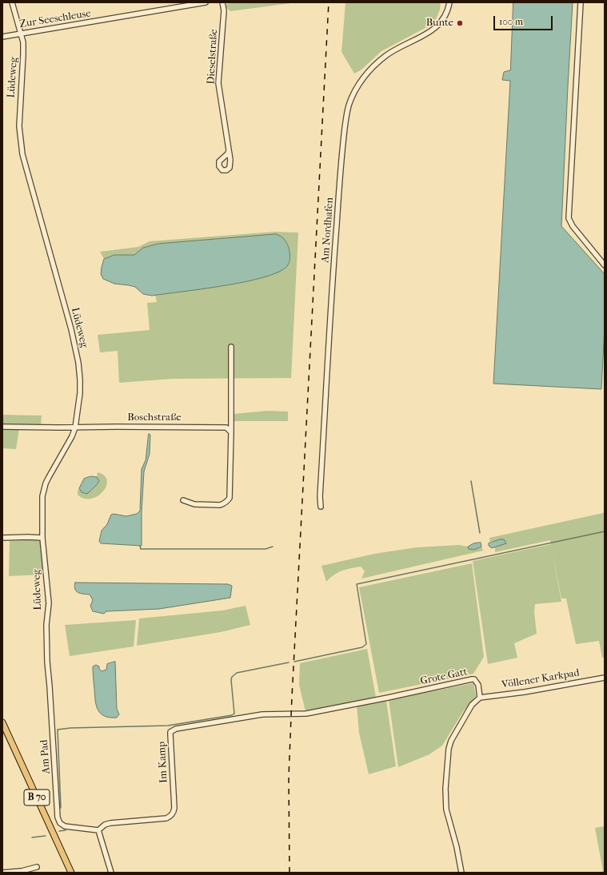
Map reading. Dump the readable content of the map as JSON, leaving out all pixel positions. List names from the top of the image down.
{
  "streets": {
    "main road": ["B 70"],
    "street": [
      "Zur Seeschleuse",
      "Dieselstraße",
      "Lüdeweg",
      "Am Nordhafen",
      "Boschstraße",
      "Grote Gatt",
      "Völlener Karkpad",
      "Am Pad",
      "Im Kamp"
    ]
  },
  "crossings": [
    ["Zur Seeschleuse", "Lüdeweg"],
    ["Lüdeweg", "Boschstraße"],
    ["Lüdeweg", "Am Pad"],
    ["Grote Gatt", "Völlener Karkpad"],
    ["Grote Gatt", "Im Kamp"],
    ["Am Pad", "Im Kamp"]
  ],
  "places": ["Bunte"],
  "scale_bar": "100 m"
}
